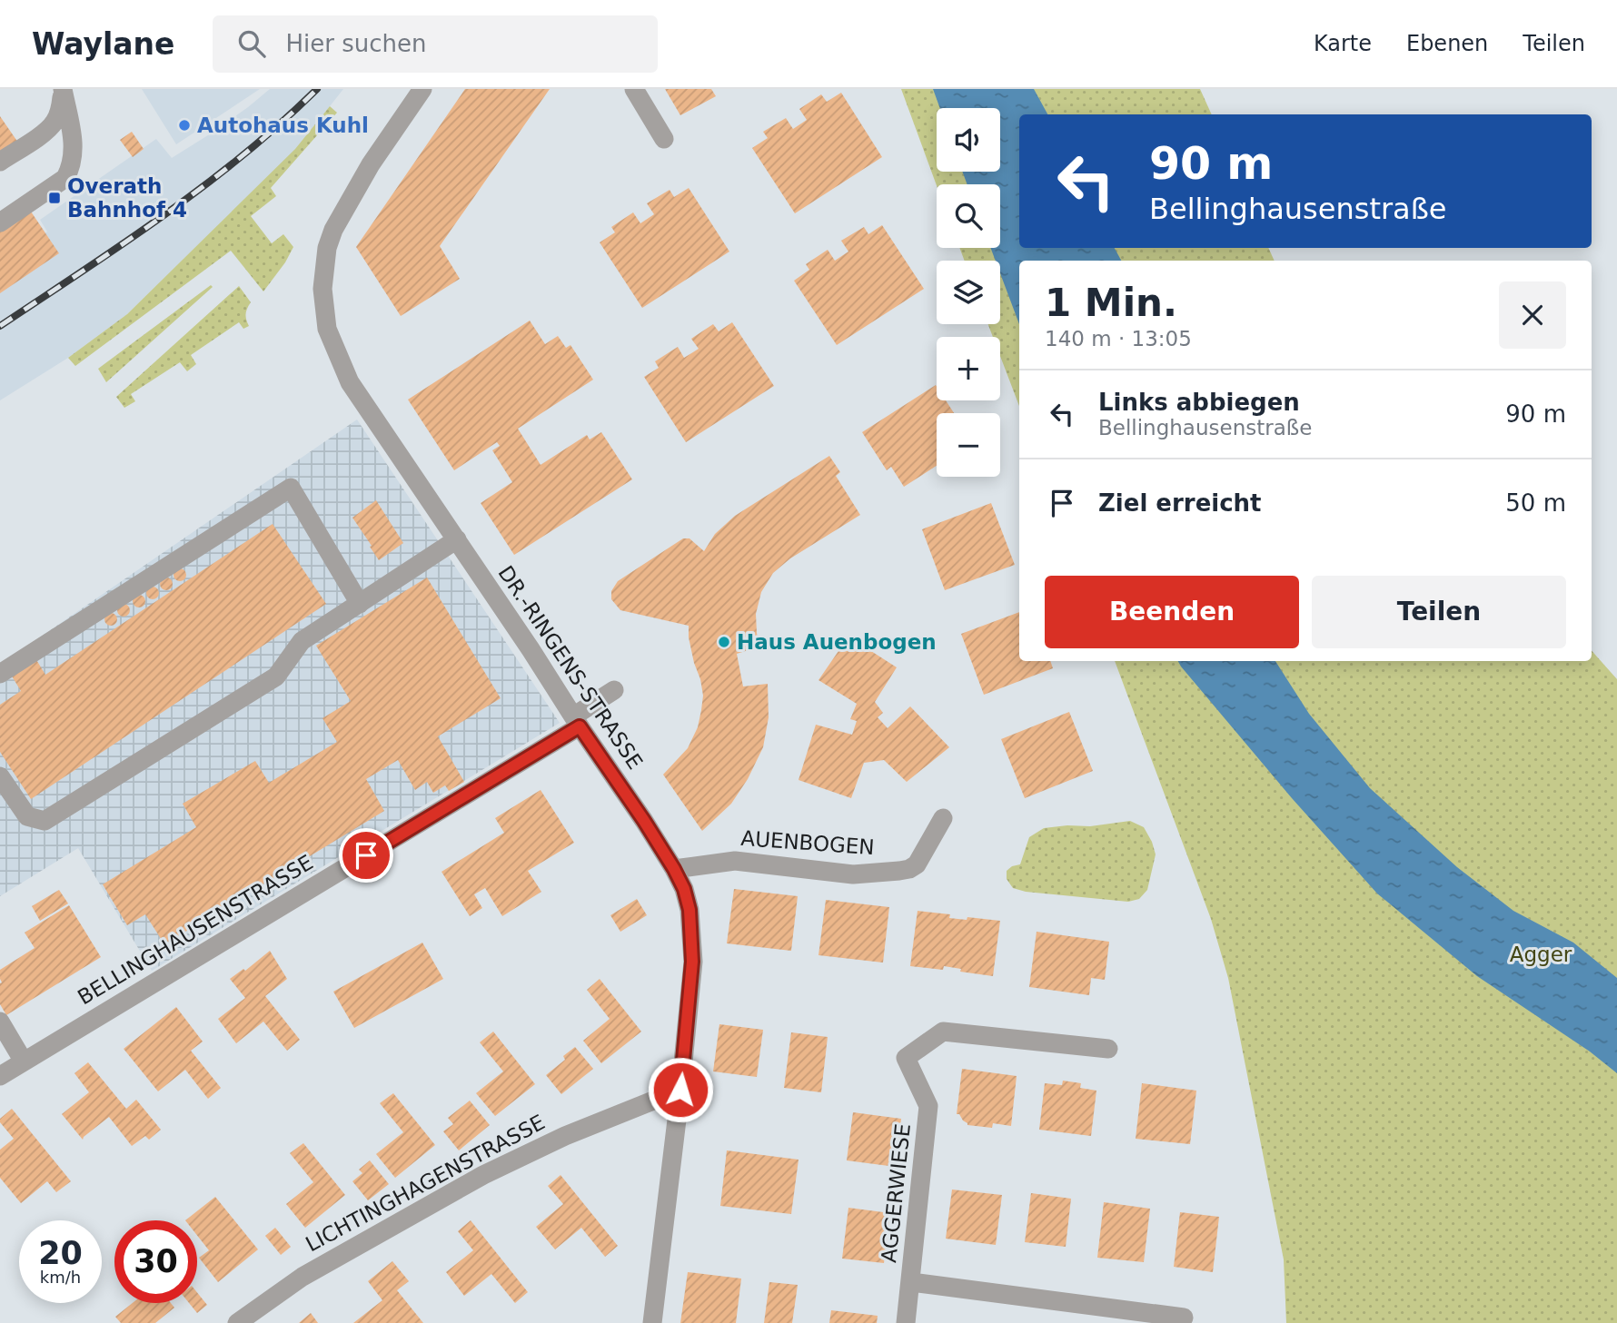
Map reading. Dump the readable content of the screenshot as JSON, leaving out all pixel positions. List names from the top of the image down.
{
  "streets": {
    "street": [
      "DR.-RINGENS-STRASSE",
      "AUENBOGEN",
      "BELLINGHAUSENSTRASSE",
      "LICHTINGHAGENSTRASSE",
      "AGGERWIESE"
    ]
  },
  "crossings": [
    ["DR.-RINGENS-STRASSE", "AUENBOGEN"],
    ["DR.-RINGENS-STRASSE", "BELLINGHAUSENSTRASSE"],
    ["DR.-RINGENS-STRASSE", "LICHTINGHAGENSTRASSE"]
  ],
  "parks": ["Agger"],
  "places": {
    "other": ["Autohaus Kuhl", "Haus Auenbogen"],
    "transit": ["Overath Bahnhof 4"]
  },
  "page": {
    "header": "Waylane",
    "search": "Hier suchen",
    "nav": ["Karte", "Ebenen", "Teilen"],
    "map_buttons": ["+", "−"],
    "turn": ["90 m", "Bellinghausenstraße"],
    "heading": ["1 Min.", "140 m · 13:05"],
    "list": [
      {
        "name": "Links abbiegen",
        "note": "Bellinghausenstraße",
        "value": "90 m"
      },
      {
        "name": "Ziel erreicht",
        "value": "50 m"
      }
    ],
    "buttons": ["Beenden", "Teilen"],
    "speed": "20 km/h",
    "limit": "30"
  }
}
